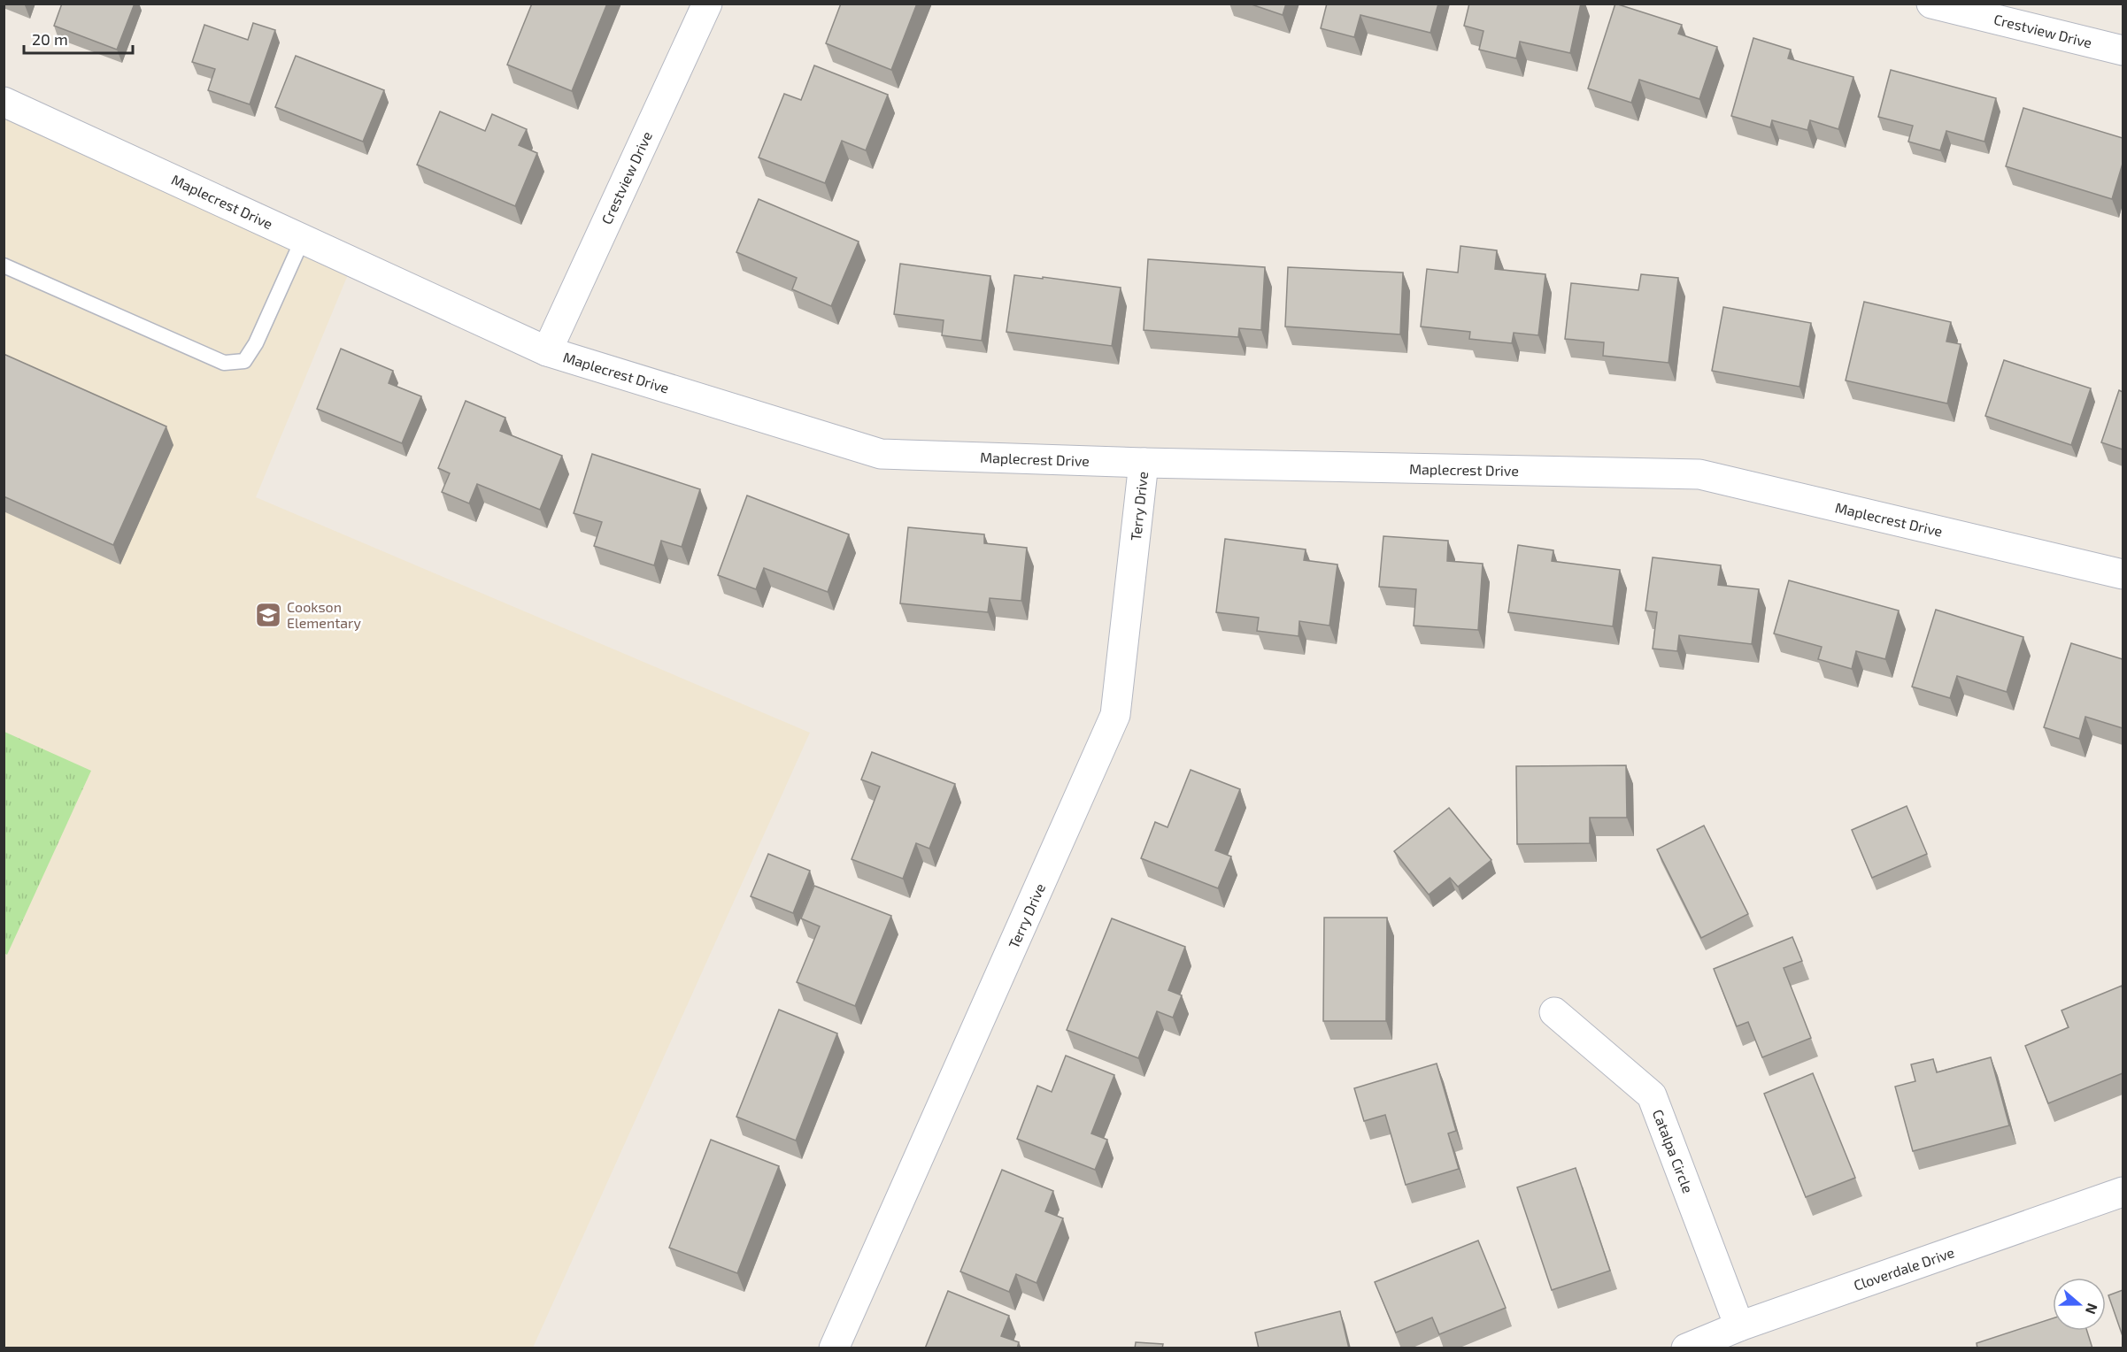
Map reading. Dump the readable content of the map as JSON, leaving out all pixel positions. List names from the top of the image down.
{
  "streets": {
    "street": [
      "Crestview Drive",
      "Maplecrest Drive",
      "Terry Drive",
      "Catalpa Circle",
      "Cloverdale Drive"
    ]
  },
  "crossings": [
    ["Crestview Drive", "Maplecrest Drive"],
    ["Maplecrest Drive", "Terry Drive"],
    ["Catalpa Circle", "Cloverdale Drive"]
  ],
  "places": {
    "school or university": ["Cookson Elementary"]
  },
  "scale_bar": "20 m",
  "north": "right"
}
